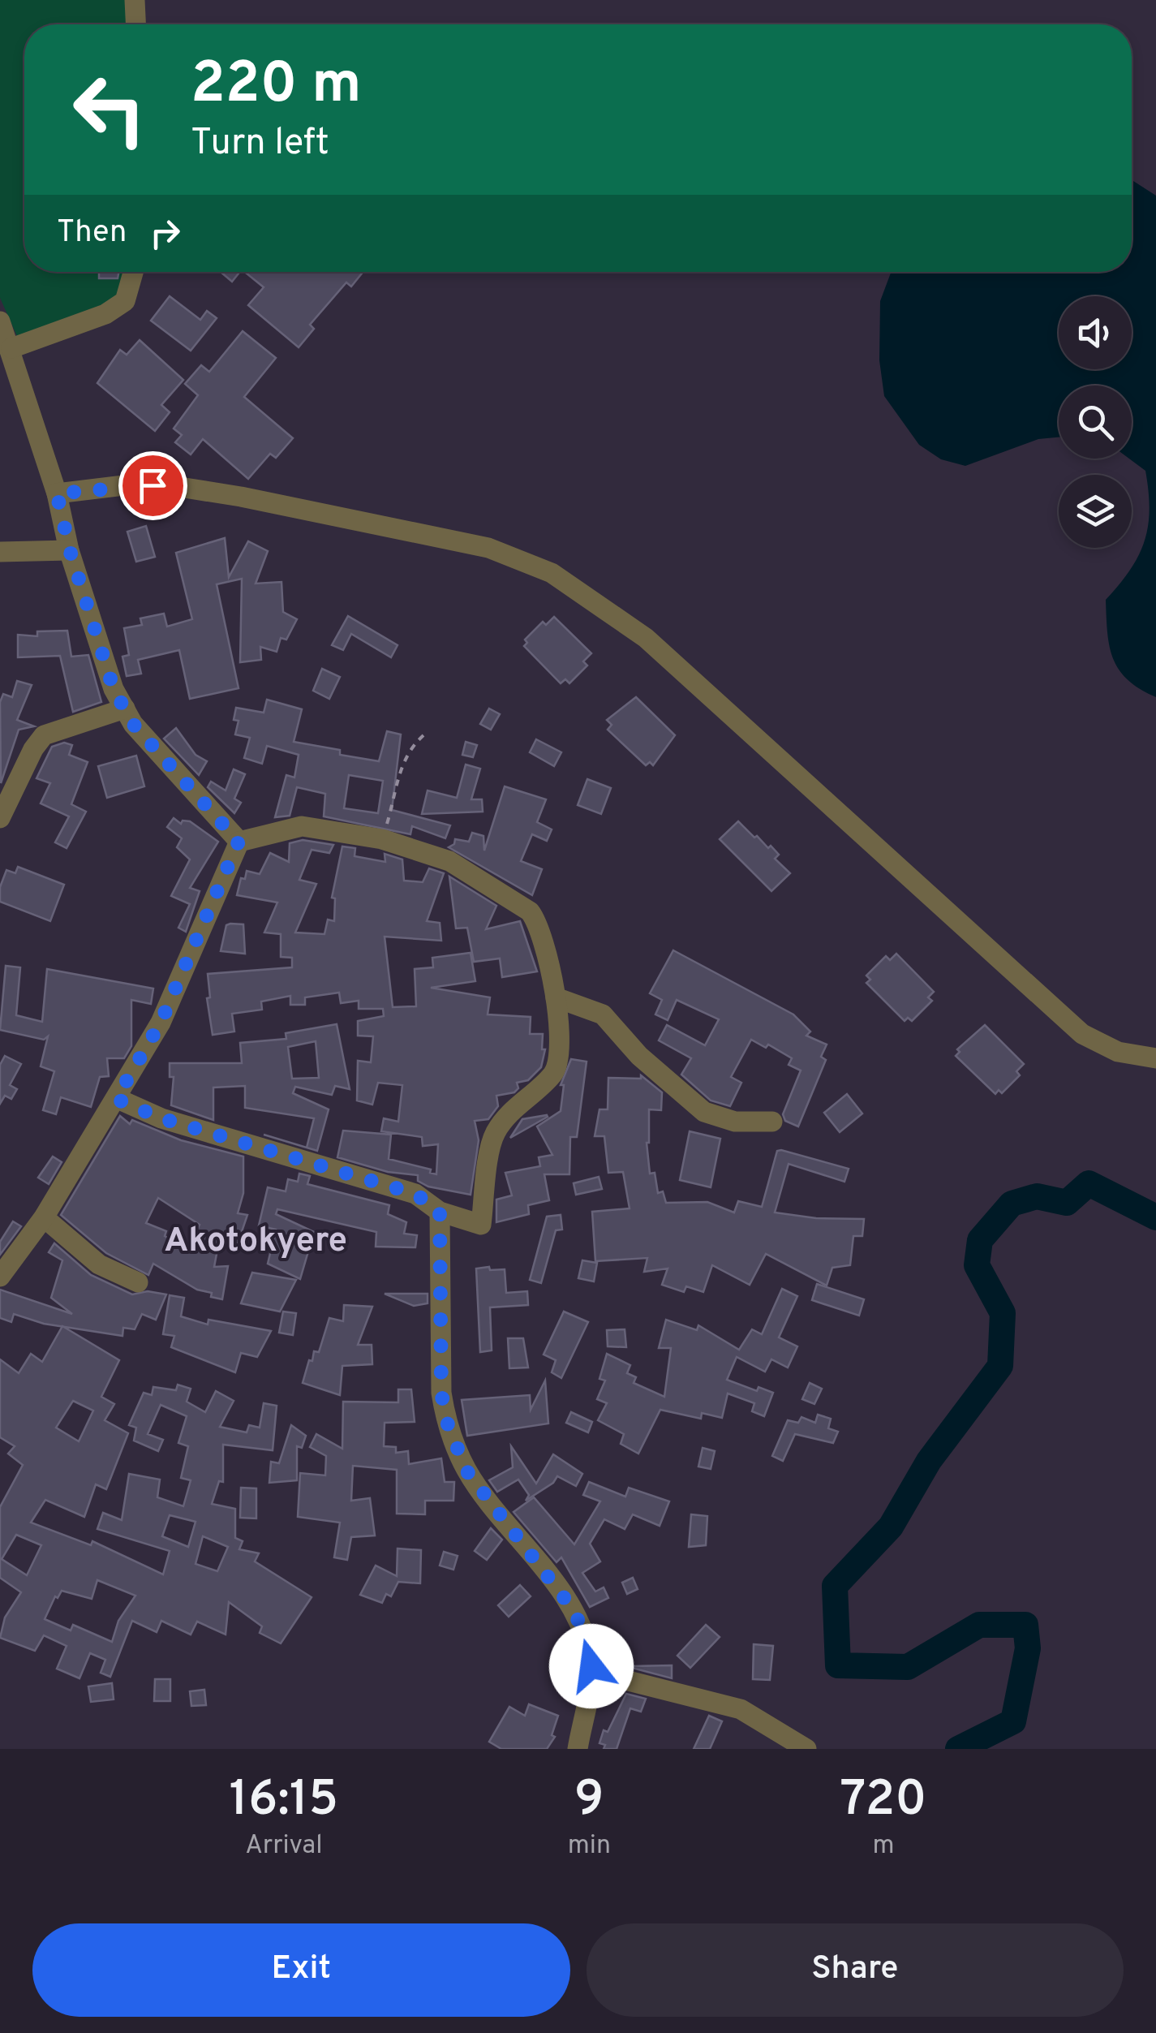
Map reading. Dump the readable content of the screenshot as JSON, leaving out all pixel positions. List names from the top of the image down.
{
  "districts": ["Akotokyere"],
  "page": {
    "turn": ["220 m", "Turn left"],
    "then": "Then",
    "eta": [
      "16:15",
      "Arrival",
      "9",
      "min",
      "720",
      "m"
    ],
    "buttons": ["Exit", "Share"]
  }
}
